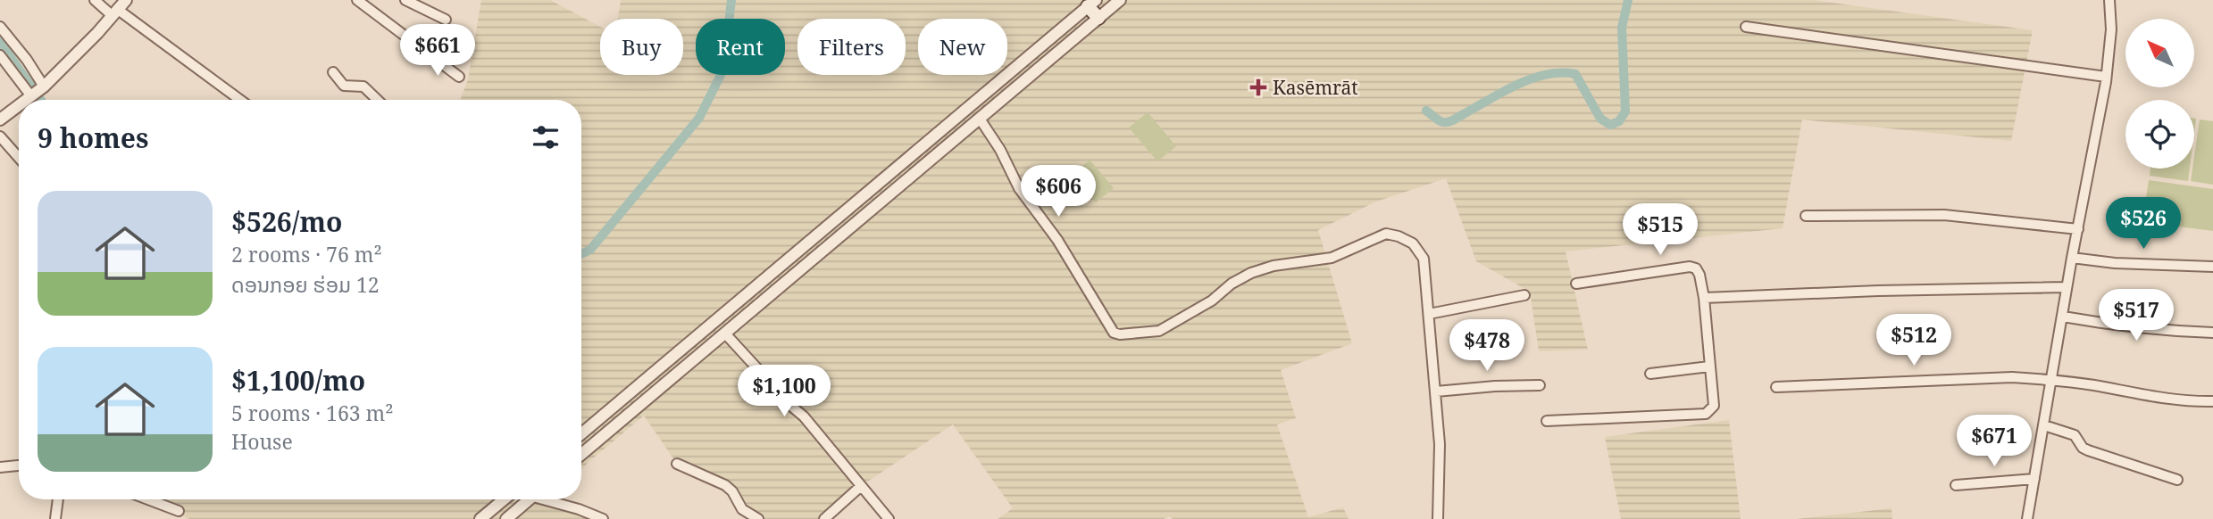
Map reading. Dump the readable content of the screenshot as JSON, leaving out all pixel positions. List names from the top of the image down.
{
  "places": {
    "health": ["Kasēmrāt"]
  },
  "north": "top left",
  "page": {
    "chip": [
      "Buy",
      "Rent",
      "Filters",
      "New"
    ],
    "price": [
      "$661",
      "$606",
      "$526",
      "$515",
      "$517",
      "$512",
      "$478",
      "$1,100",
      "$671"
    ],
    "heading": "9 homes",
    "list": [
      {
        "name": "$526/mo",
        "note": "2 rooms · 76 m² · ດອນກອຍ ຮ່ອມ 12"
      },
      {
        "name": "$1,100/mo",
        "note": "5 rooms · 163 m² · House"
      }
    ]
  }
}
